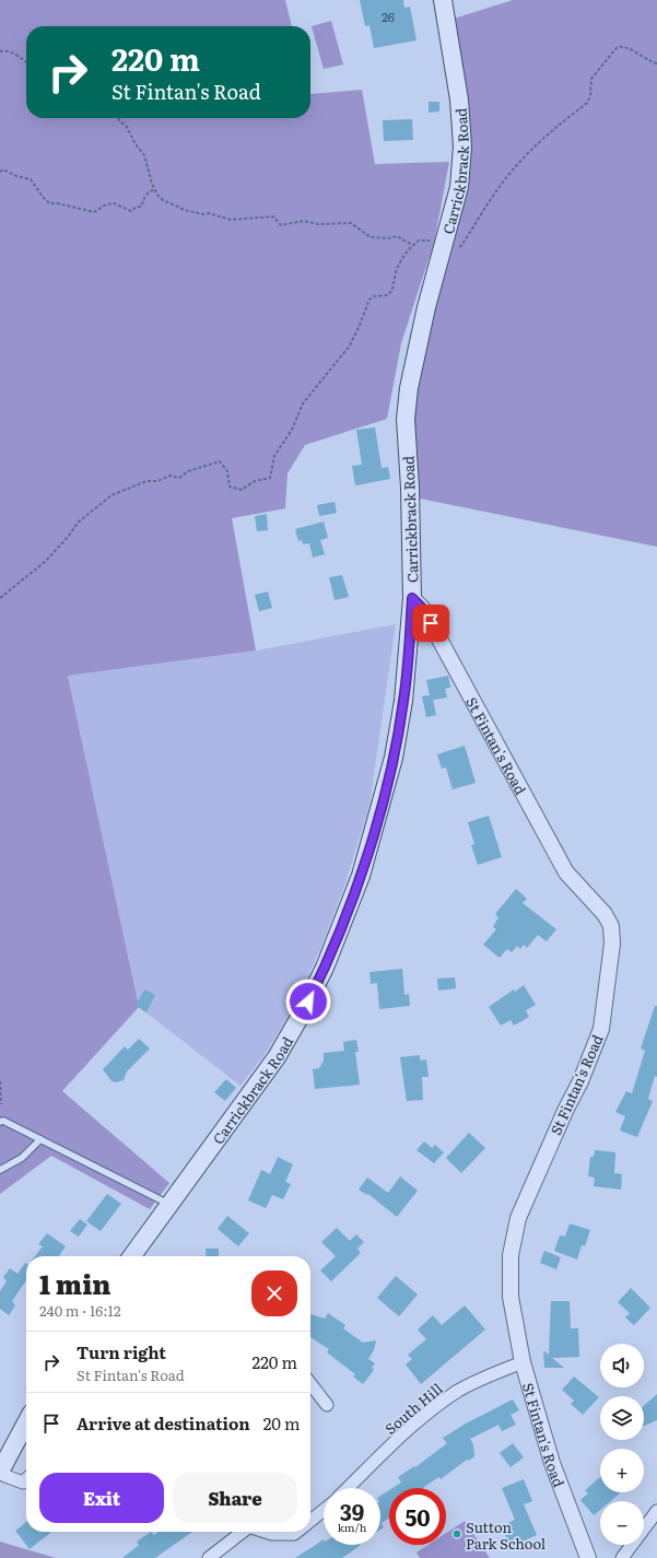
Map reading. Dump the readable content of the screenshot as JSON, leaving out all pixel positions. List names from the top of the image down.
{
  "streets": {
    "main road": ["Carrickbrack Road"],
    "street": ["St Fintan's Road", "South Hill"]
  },
  "crossings": [
    ["Carrickbrack Road", "St Fintan's Road"],
    ["St Fintan's Road", "South Hill"]
  ],
  "places": ["Sutton Park School"],
  "house_numbers": ["26"],
  "page": {
    "turn": ["220 m", "St Fintan's Road"],
    "heading": ["1 min", "240 m · 16:12"],
    "list": [
      {
        "name": "Turn right",
        "note": "St Fintan's Road",
        "value": "220 m"
      },
      {
        "name": "Arrive at destination",
        "value": "20 m"
      }
    ],
    "map_buttons": ["+", "−"],
    "buttons": ["Exit", "Share"],
    "speed": "39 km/h",
    "limit": "50"
  }
}
